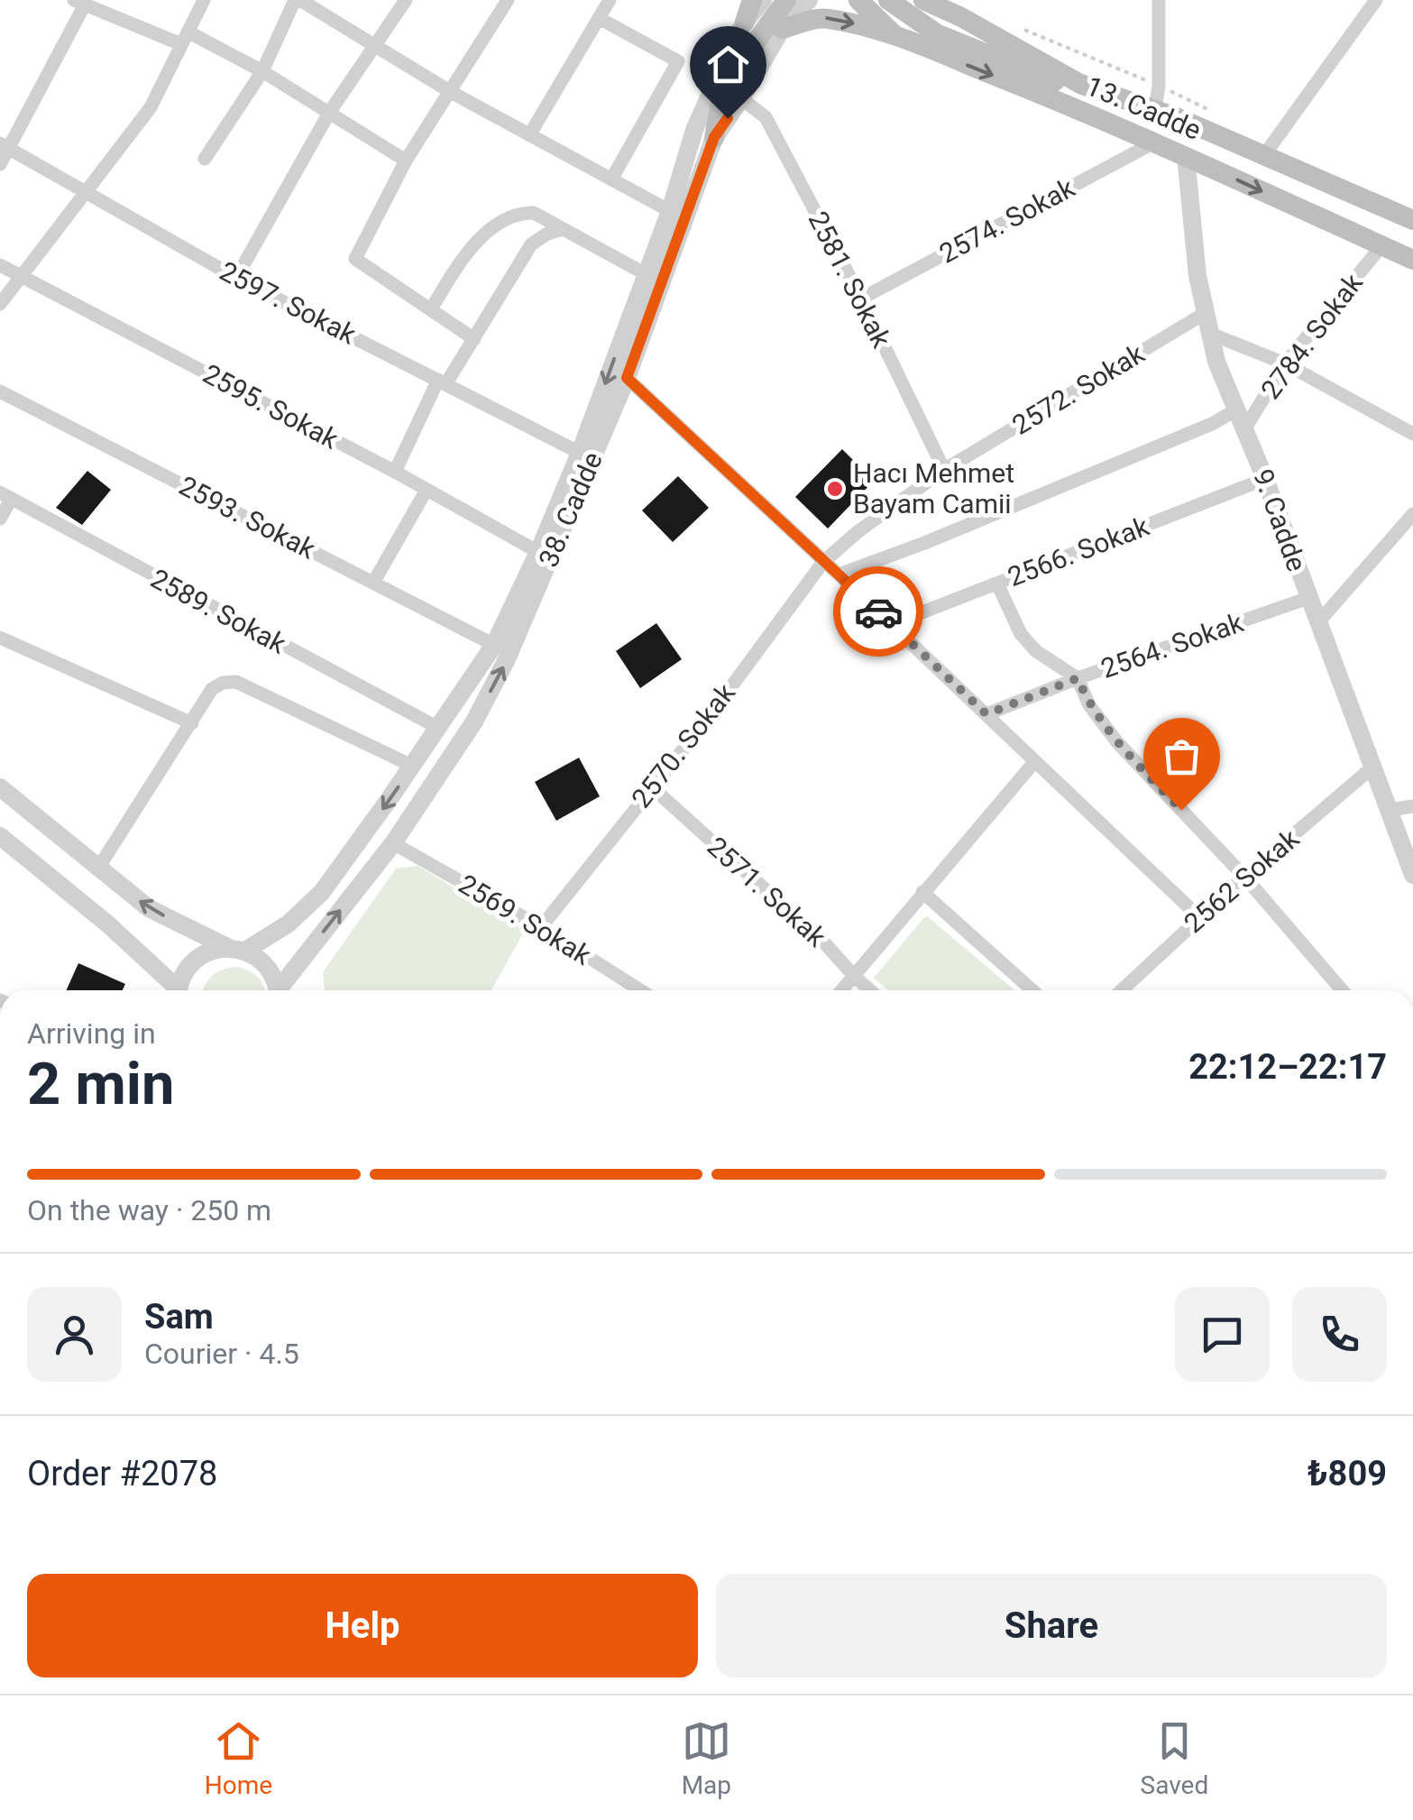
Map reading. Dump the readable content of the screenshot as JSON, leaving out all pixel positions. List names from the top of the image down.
{
  "streets": {
    "main road": ["13. Cadde"],
    "street": [
      "2574. Sokak",
      "2581. Sokak",
      "2597. Sokak",
      "2784. Sokak",
      "2572. Sokak",
      "2595. Sokak",
      "38. Cadde",
      "2593. Sokak",
      "9. Cadde",
      "2566. Sokak",
      "2589. Sokak",
      "2564. Sokak",
      "2570. Sokak",
      "2562 Sokak",
      "2571. Sokak",
      "2569. Sokak"
    ]
  },
  "crossings": [
    ["13. Cadde", "2574. Sokak"],
    ["13. Cadde", "2784. Sokak"],
    ["13. Cadde", "9. Cadde"],
    ["2574. Sokak", "2581. Sokak"],
    ["2581. Sokak", "2572. Sokak"],
    ["2581. Sokak", "38. Cadde"],
    ["2597. Sokak", "38. Cadde"],
    ["2784. Sokak", "9. Cadde"],
    ["2572. Sokak", "9. Cadde"],
    ["2572. Sokak", "2570. Sokak"],
    ["2595. Sokak", "38. Cadde"],
    ["38. Cadde", "2593. Sokak"],
    ["38. Cadde", "2589. Sokak"],
    ["38. Cadde", "2569. Sokak"],
    ["9. Cadde", "2566. Sokak"],
    ["9. Cadde", "2564. Sokak"],
    ["9. Cadde", "2562 Sokak"],
    ["2570. Sokak", "2571. Sokak"],
    ["2570. Sokak", "2569. Sokak"]
  ],
  "places": ["Hacı Mehmet Bayam Camii"],
  "page": {
    "heading": ["2 min", "Arriving in", "22:12–22:17"],
    "panel": [
      "Sam",
      "Courier · 4.5",
      "Order #2078",
      "₺809"
    ],
    "bar": "On the way · 250 m",
    "buttons": ["Help", "Share"],
    "tabs": ["Home", "Map", "Saved"]
  }
}
